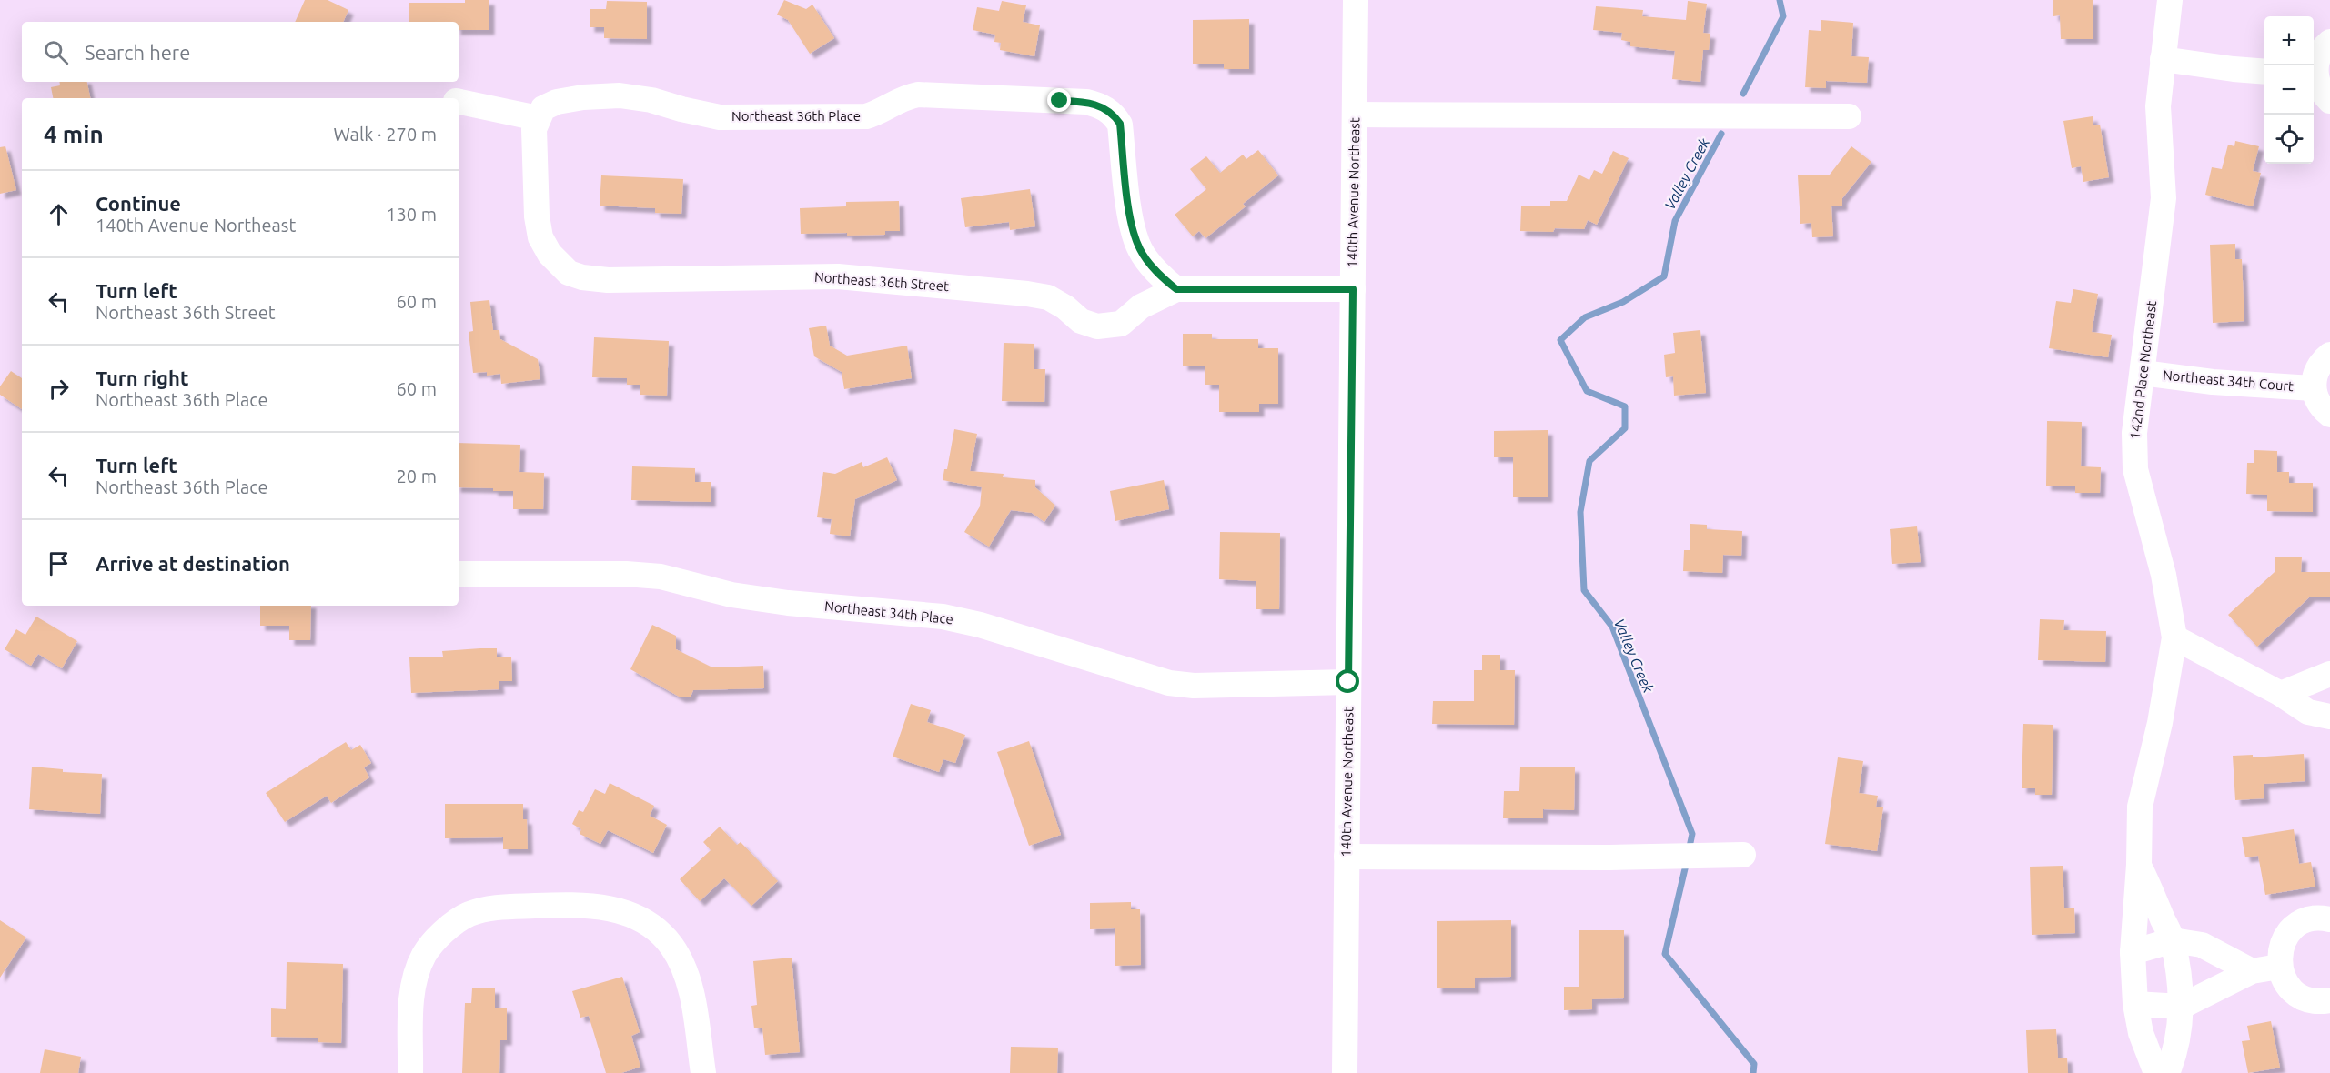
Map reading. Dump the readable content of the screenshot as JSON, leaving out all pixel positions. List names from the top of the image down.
{
  "streets": {
    "street": [
      "Northeast 36th Place",
      "140th Avenue Northeast",
      "Northeast 36th Street",
      "142nd Place Northeast",
      "Northeast 34th Court",
      "Northeast 34th Place"
    ]
  },
  "crossings": [
    ["Northeast 36th Place", "Northeast 36th Street"],
    ["140th Avenue Northeast", "Northeast 36th Street"],
    ["140th Avenue Northeast", "Northeast 34th Place"],
    ["142nd Place Northeast", "Northeast 34th Court"]
  ],
  "water": ["Valley Creek"],
  "page": {
    "map_buttons": ["+", "−"],
    "search": "Search here",
    "heading": ["4 min", "Walk · 270 m"],
    "list": [
      ["Continue", "140th Avenue Northeast", "130 m"],
      ["Turn left", "Northeast 36th Street", "60 m"],
      ["Turn right", "Northeast 36th Place", "60 m"],
      ["Turn left", "Northeast 36th Place", "20 m"],
      "Arrive at destination"
    ]
  }
}
